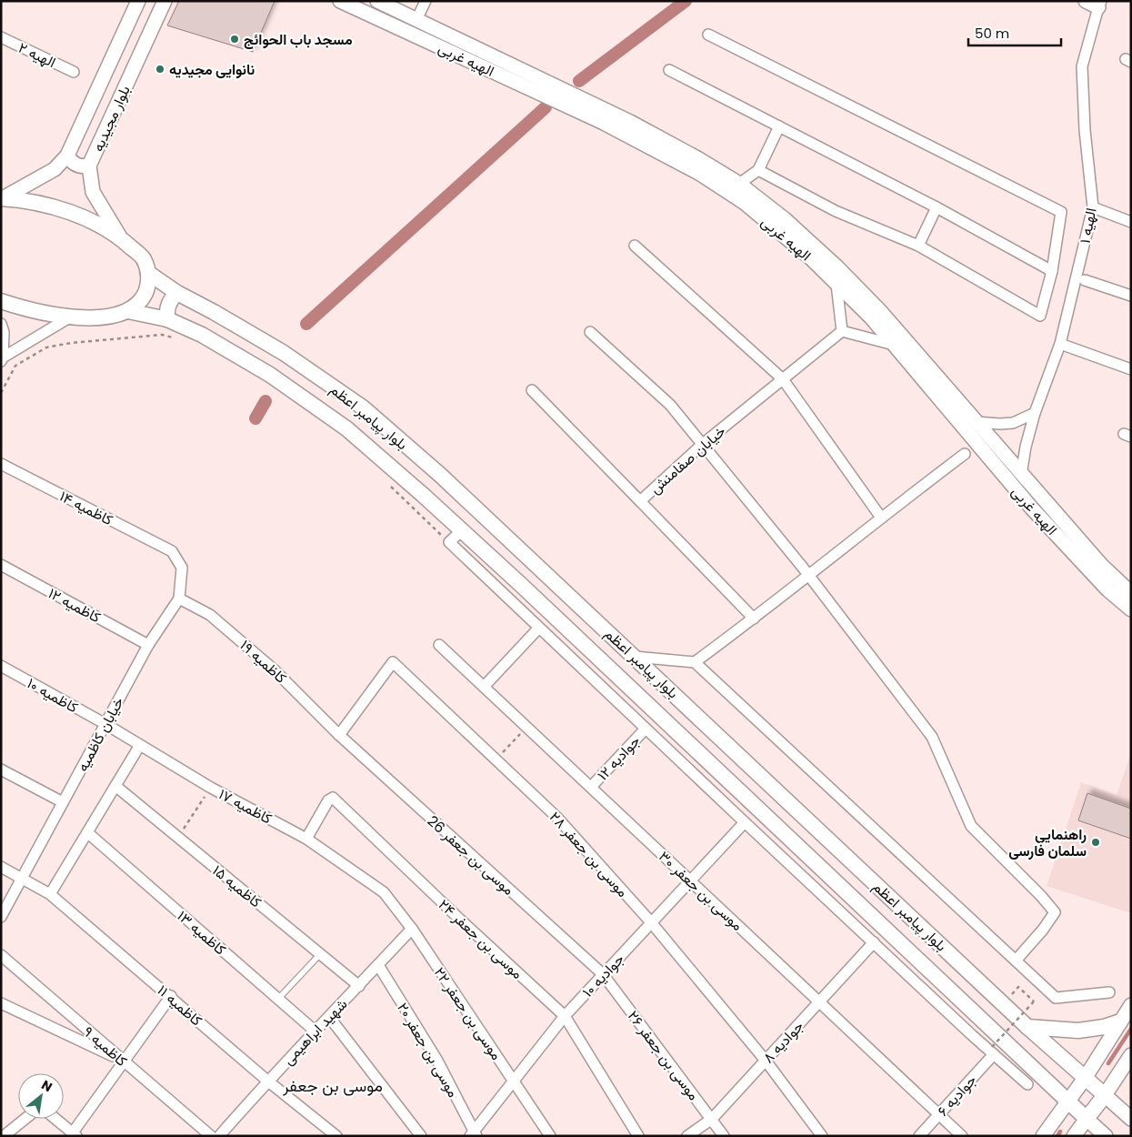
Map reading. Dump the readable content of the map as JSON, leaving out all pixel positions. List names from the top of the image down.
{
  "streets": {
    "main road": ["بلوار پیامبر اعظم"],
    "street": [
      "الهیه ۲",
      "الهیه غربی",
      "بلوار مجیدیه",
      "الهیه ۱",
      "خیابان صفامنش",
      "کاظمیه ۱۴",
      "کاظمیه ۱۲",
      "کاظمیه ۱۹",
      "کاظمیه ۱۰",
      "خیابان کاظمیه",
      "جوادیه ۱۲",
      "کاظمیه ۱۷",
      "موسی بن جعفر ۲۸",
      "موسی بن جعفر 26",
      "کاظمیه ۱۵",
      "موسی بن جعفر ۳۰",
      "کاظمیه ۱۳",
      "موسی بن جعفر ۲۴",
      "جوادیه ۱۰",
      "کاظمیه ۱۱",
      "موسی بن جعفر ۲۲",
      "شهید ابراهیمی",
      "جوادیه ۸",
      "کاظمیه ۹",
      "موسی بن جعفر ۲۰",
      "موسی بن جعفر ۲۶",
      "جوادیه ۶"
    ]
  },
  "crossings": [
    ["الهیه غربی", "الهیه ۱"],
    ["کاظمیه ۱۴", "خیابان کاظمیه"],
    ["کاظمیه ۱۲", "خیابان کاظمیه"],
    ["کاظمیه ۱۹", "خیابان کاظمیه"],
    ["کاظمیه ۱۹", "موسی بن جعفر ۲۸"],
    ["کاظمیه ۱۹", "موسی بن جعفر 26"],
    ["کاظمیه ۱۰", "خیابان کاظمیه"],
    ["کاظمیه ۱۰", "کاظمیه ۱۷"],
    ["خیابان کاظمیه", "کاظمیه ۱۷"],
    ["خیابان کاظمیه", "کاظمیه ۱۱"],
    ["جوادیه ۱۲", "موسی بن جعفر ۳۰"],
    ["کاظمیه ۱۷", "موسی بن جعفر ۲۴"],
    ["کاظمیه ۱۷", "موسی بن جعفر ۲۲"],
    ["موسی بن جعفر ۲۸", "موسی بن جعفر 26"],
    ["موسی بن جعفر ۲۸", "جوادیه ۱۰"],
    ["موسی بن جعفر ۲۸", "جوادیه ۸"],
    ["موسی بن جعفر 26", "جوادیه ۱۰"],
    ["موسی بن جعفر 26", "موسی بن جعفر ۲۶"],
    ["کاظمیه ۱۵", "شهید ابراهیمی"],
    ["موسی بن جعفر ۳۰", "جوادیه ۱۰"],
    ["موسی بن جعفر ۳۰", "جوادیه ۸"],
    ["موسی بن جعفر ۳۰", "جوادیه ۶"],
    ["کاظمیه ۱۳", "شهید ابراهیمی"],
    ["موسی بن جعفر ۲۴", "جوادیه ۱۰"],
    ["جوادیه ۱۰", "موسی بن جعفر ۲۲"],
    ["جوادیه ۱۰", "موسی بن جعفر ۲۰"],
    ["جوادیه ۱۰", "موسی بن جعفر ۲۶"],
    ["کاظمیه ۱۱", "شهید ابراهیمی"],
    ["موسی بن جعفر ۲۲", "شهید ابراهیمی"],
    ["شهید ابراهیمی", "موسی بن جعفر ۲۰"],
    ["جوادیه ۸", "موسی بن جعفر ۲۶"]
  ],
  "districts": ["موسی بن جعفر"],
  "places": ["مسجد باب الحوائج", "نانوایی مجیدیه", "راهنمایی سلمان فارسی"],
  "scale_bar": "50 m",
  "north": "top right"
}
